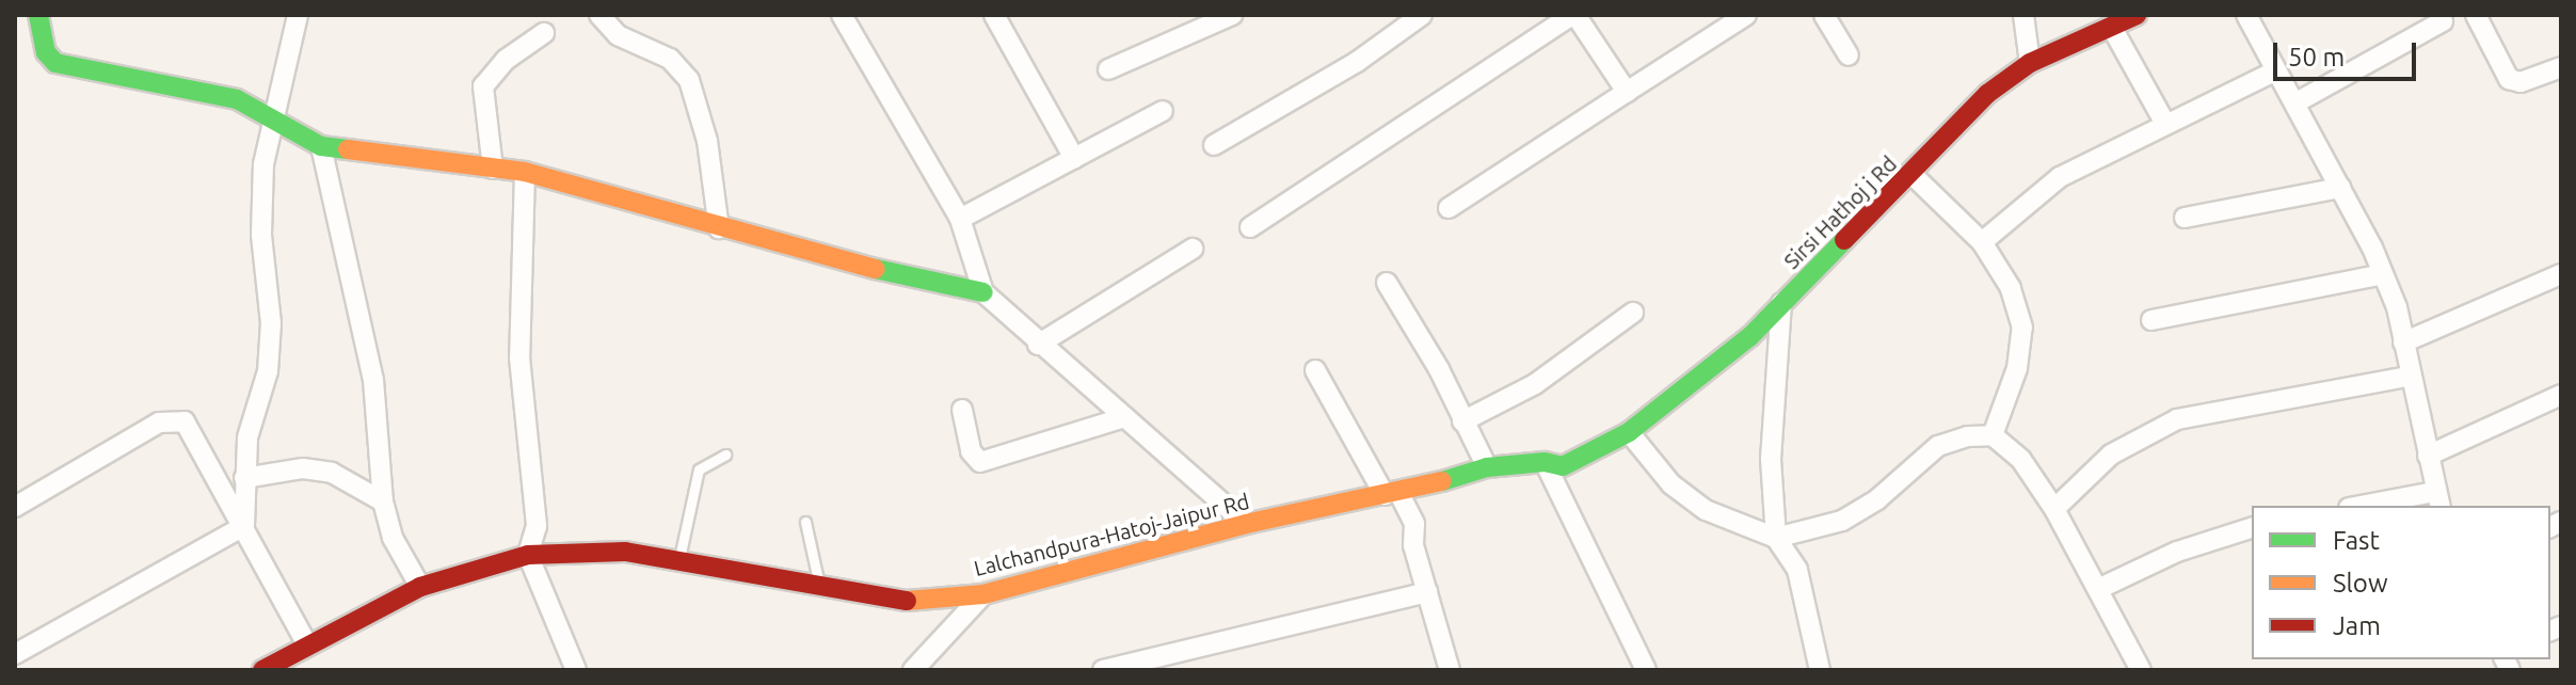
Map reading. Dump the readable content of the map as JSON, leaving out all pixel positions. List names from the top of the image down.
{
  "streets": {
    "street": ["Sirsi Hathoj j Rd", "Lalchandpura-Hatoj-Jaipur Rd"]
  },
  "crossings": [
    ["Sirsi Hathoj j Rd", "Lalchandpura-Hatoj-Jaipur Rd"]
  ],
  "legend": ["Fast", "Slow", "Jam"],
  "scale_bar": "50 m"
}
